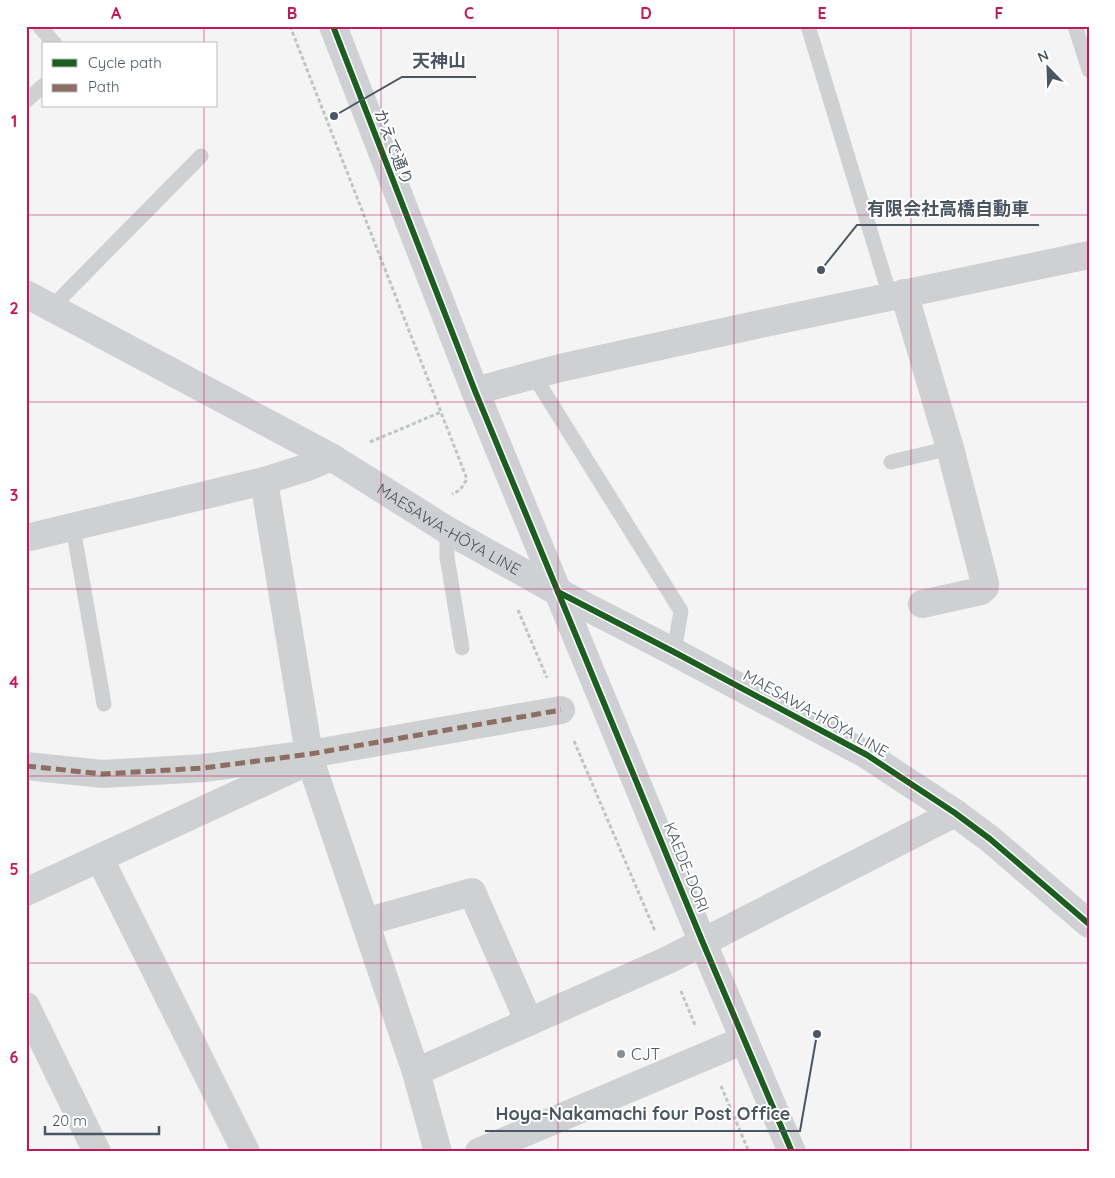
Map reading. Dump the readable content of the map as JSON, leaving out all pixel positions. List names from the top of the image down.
{
  "streets": {
    "main road": ["かえで通り", "MAESAWA-HŌYA LINE", "KAEDE-DORI"]
  },
  "crossings": [
    ["かえで通り", "KAEDE-DORI"],
    ["MAESAWA-HŌYA LINE", "KAEDE-DORI"]
  ],
  "places": [
    "天神山",
    "有限会社高橋自動車",
    "Hoya-Nakamachi four Post Office",
    "CJT"
  ],
  "legend": ["Cycle path", "Path"],
  "scale_bar": "20 m",
  "north": "top left",
  "grid": {
    "columns": [
      "A",
      "B",
      "C",
      "D",
      "E",
      "F"
    ],
    "rows": [
      "1",
      "2",
      "3",
      "4",
      "5",
      "6"
    ]
  }
}
